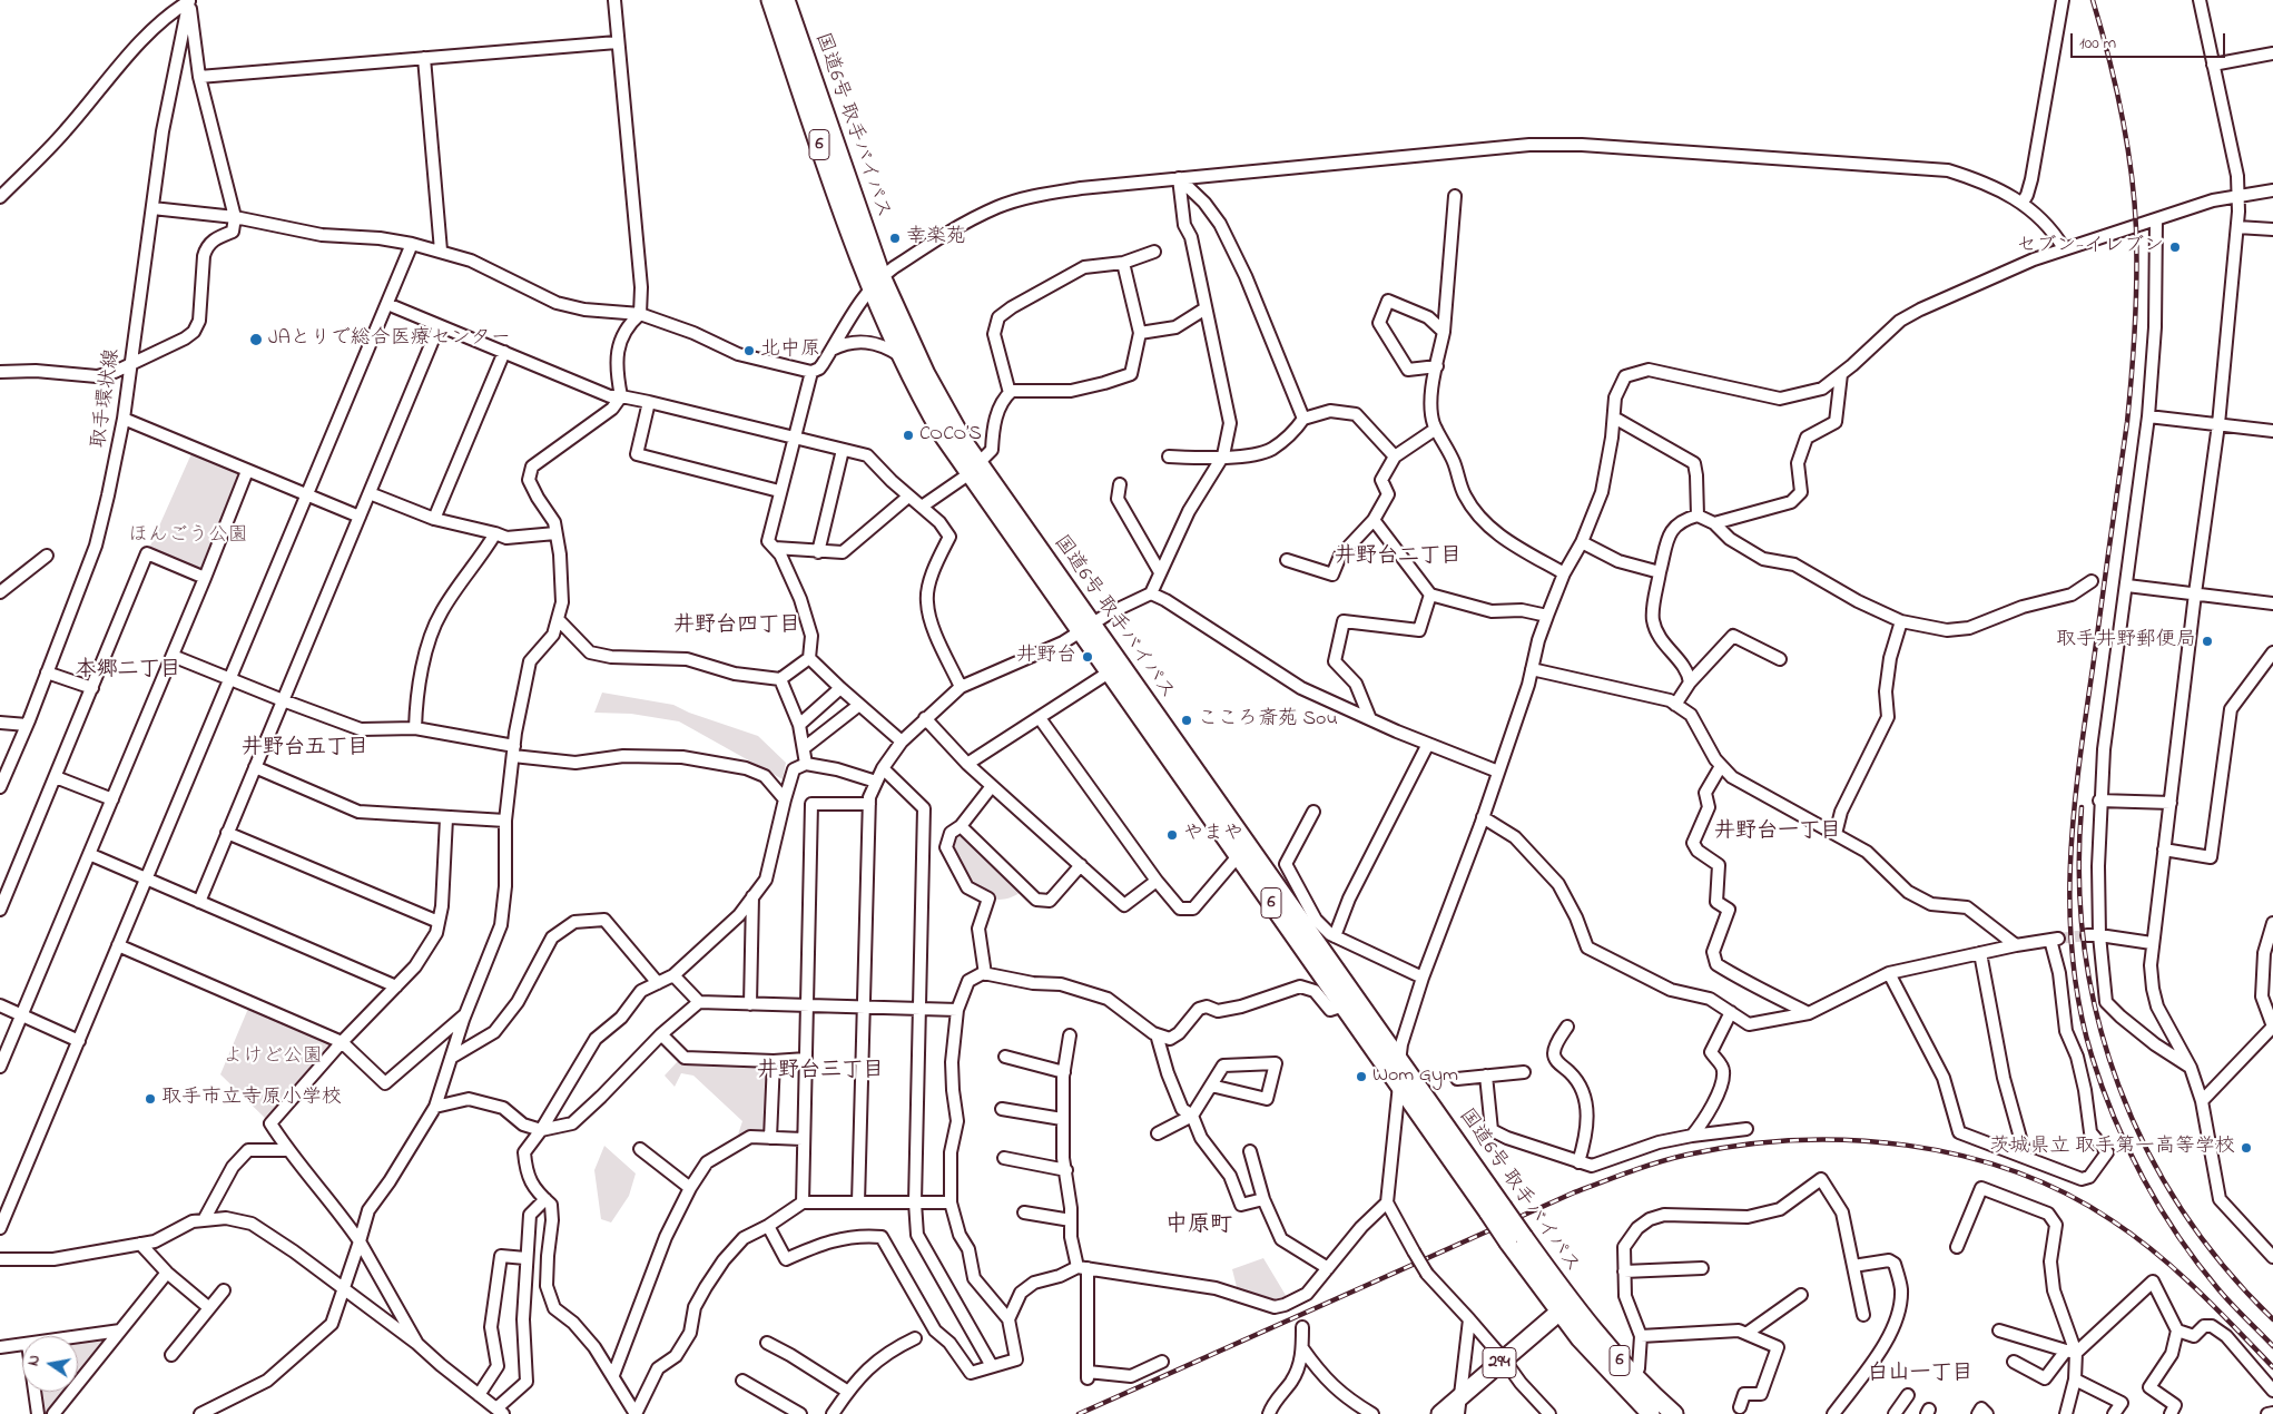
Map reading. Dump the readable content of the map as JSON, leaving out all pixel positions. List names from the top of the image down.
{
  "streets": {
    "highway": ["国道6号 取手バイパス", "6", "294"],
    "street": ["取手環状線"]
  },
  "crossings": [
    ["国道6号 取手バイパス", "294"]
  ],
  "districts": [
    "井野台二丁目",
    "井野台四丁目",
    "本郷二丁目",
    "井野台五丁目",
    "井野台一丁目",
    "井野台三丁目",
    "中原町",
    "白山一丁目"
  ],
  "parks": ["ほんごう公園", "よけど公園"],
  "places": [
    "幸楽苑",
    "セブン-イレブン",
    "JAとりで総合医療センター",
    "北中原",
    "COCO’S",
    "取手井野郵便局",
    "井野台",
    "こころ斎苑 Sou",
    "やまや",
    "Wom Gym",
    "取手市立寺原小学校",
    "茨城県立 取手第一高等学校"
  ],
  "scale_bar": "100 m",
  "north": "left"
}
